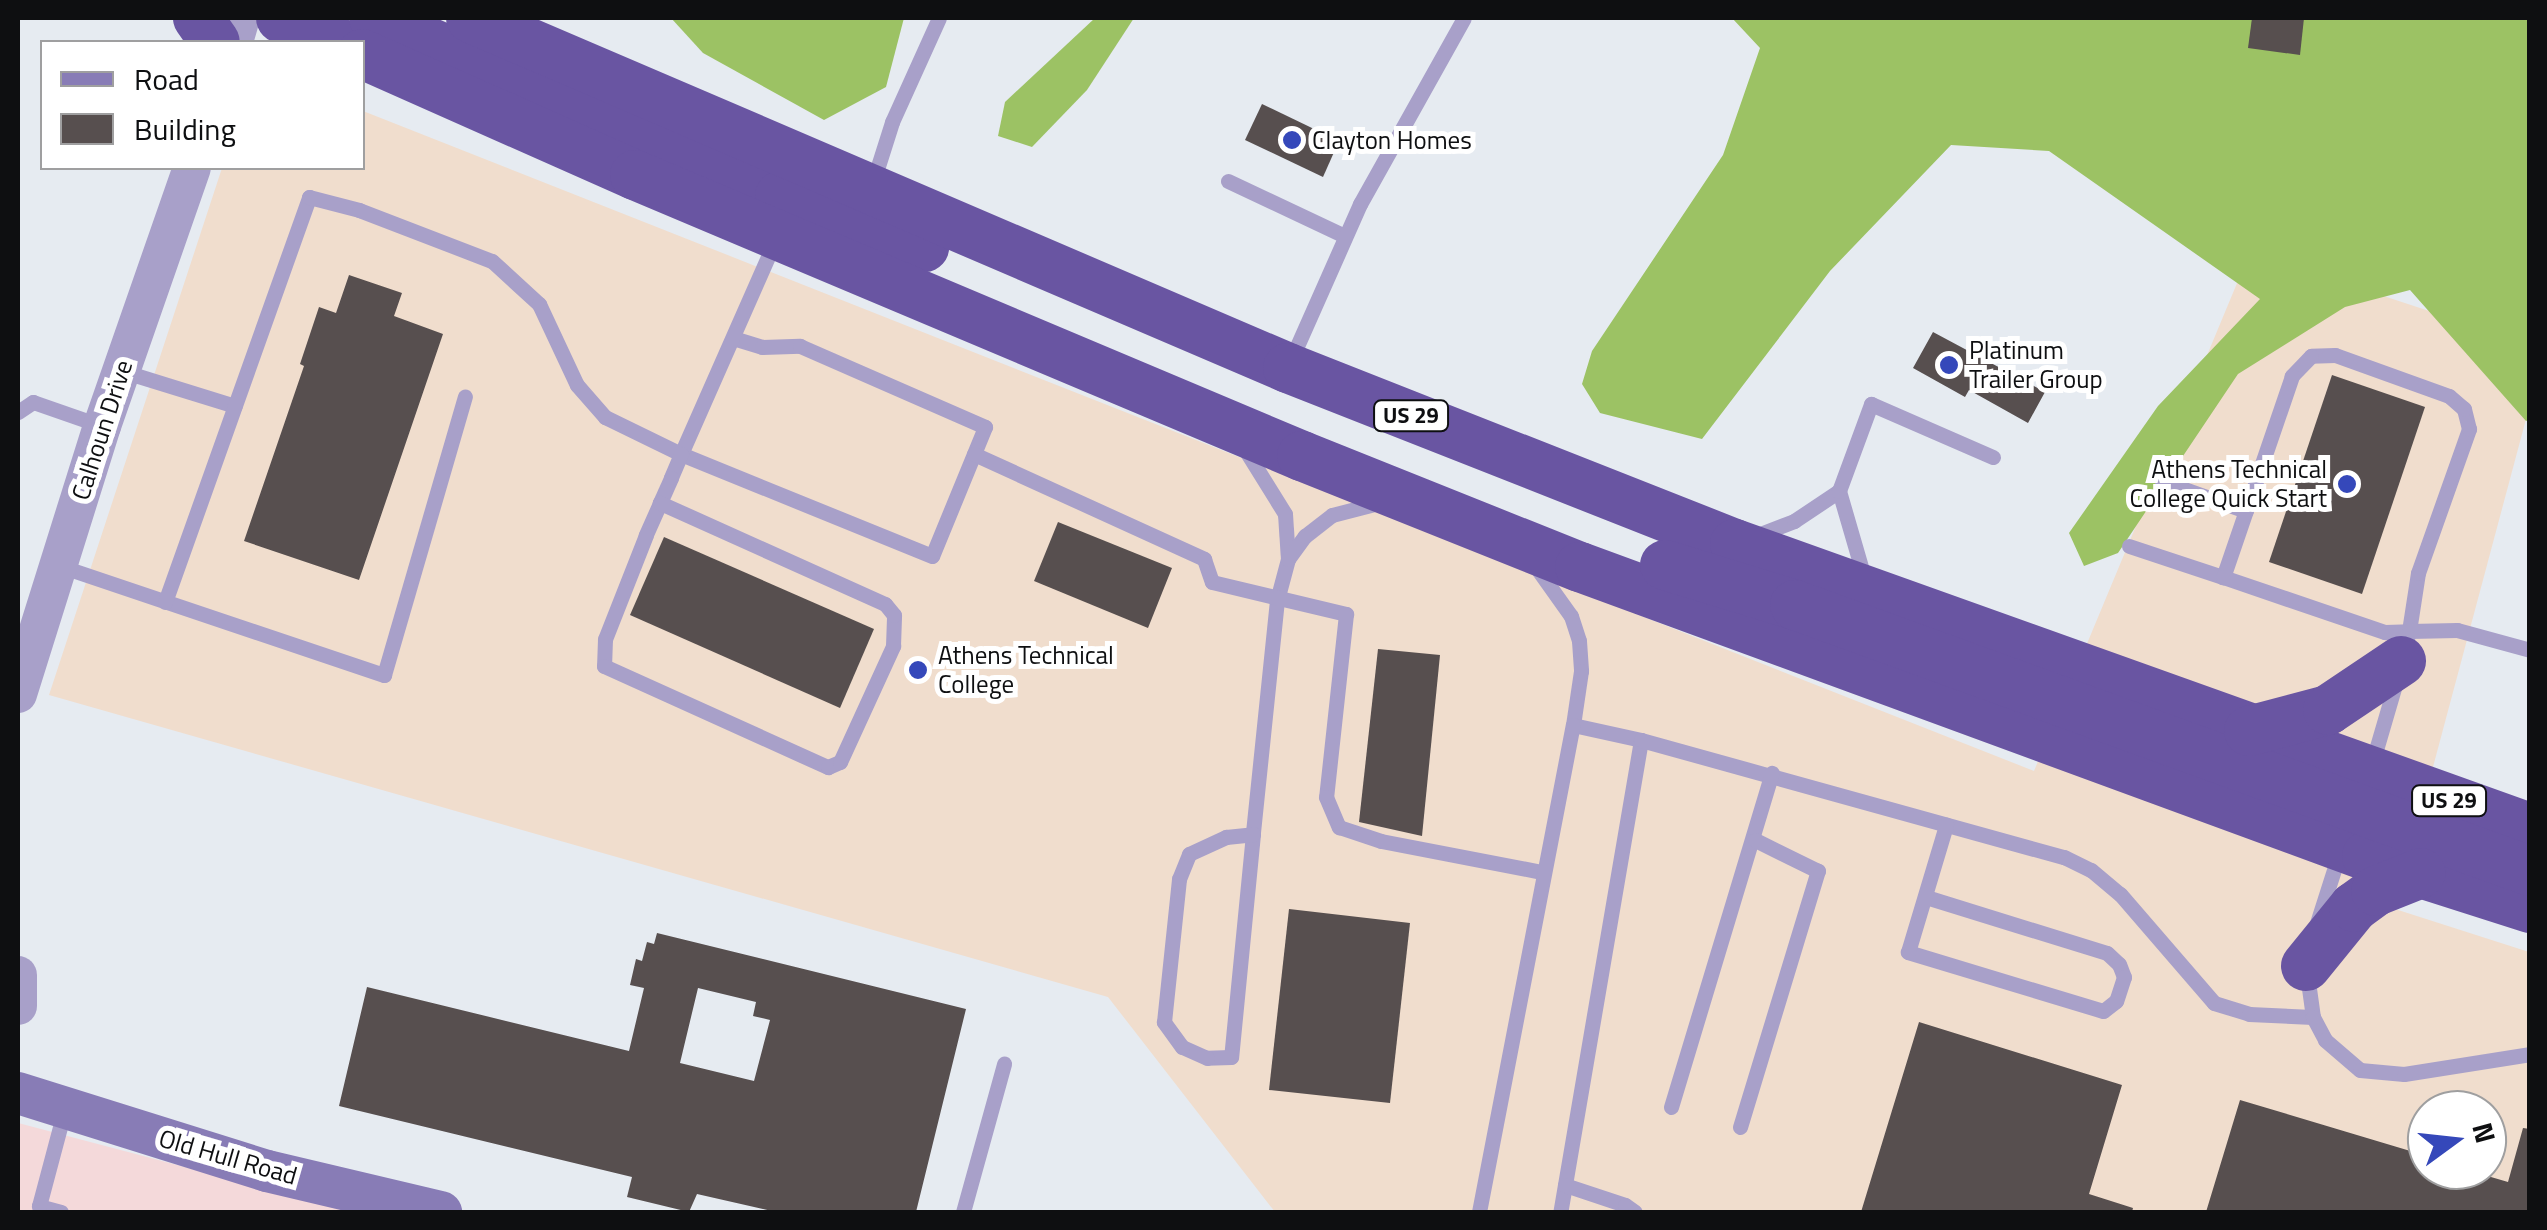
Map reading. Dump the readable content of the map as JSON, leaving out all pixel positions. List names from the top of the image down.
{
  "streets": {
    "highway": ["US 29"],
    "main road": ["Old Hull Road"],
    "street": ["Calhoun Drive"]
  },
  "places": [
    "Clayton Homes",
    "Platinum Trailer Group",
    "Athens Technical College Quick Start",
    "Athens Technical College"
  ],
  "legend": ["Road", "Building"],
  "north": "right"
}
